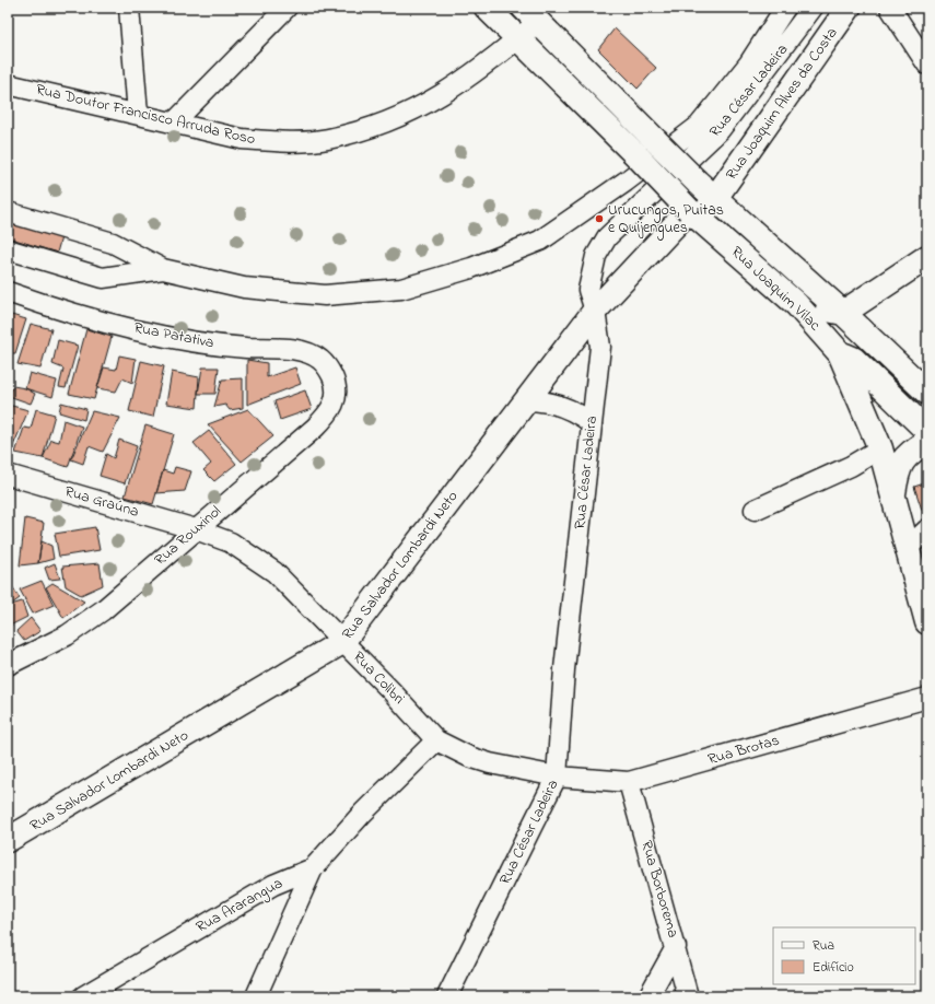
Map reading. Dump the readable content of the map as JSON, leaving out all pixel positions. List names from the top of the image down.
{
  "streets": {
    "main road": ["Rua Joaquim Alves da Costa", "Rua Joaquim Vilac", "Rua Salvador Lombardi Neto"],
    "street": [
      "Rua César Ladeira",
      "Rua Doutor Francisco Arruda Roso",
      "Rua Patativa",
      "Rua Graúna",
      "Rua Rouxinol",
      "Rua Colibri",
      "Rua Brotas",
      "Rua Borborema",
      "Rua Ararangua"
    ]
  },
  "crossings": [
    ["Rua César Ladeira", "Rua Salvador Lombardi Neto"],
    ["Rua César Ladeira", "Rua Colibri"],
    ["Rua César Ladeira", "Rua Brotas"],
    ["Rua Joaquim Alves da Costa", "Rua Joaquim Vilac"],
    ["Rua Joaquim Alves da Costa", "Rua Salvador Lombardi Neto"],
    ["Rua Doutor Francisco Arruda Roso", "Rua Joaquim Vilac"],
    ["Rua Joaquim Vilac", "Rua Salvador Lombardi Neto"],
    ["Rua Patativa", "Rua Rouxinol"],
    ["Rua Graúna", "Rua Rouxinol"],
    ["Rua Graúna", "Rua Colibri"],
    ["Rua Rouxinol", "Rua Colibri"],
    ["Rua Salvador Lombardi Neto", "Rua Colibri"],
    ["Rua Colibri", "Rua Brotas"],
    ["Rua Colibri", "Rua Ararangua"],
    ["Rua Brotas", "Rua Borborema"]
  ],
  "places": ["Urucungos, Puitas e Quijengues"],
  "legend": ["Rua", "Edifício"]
}
